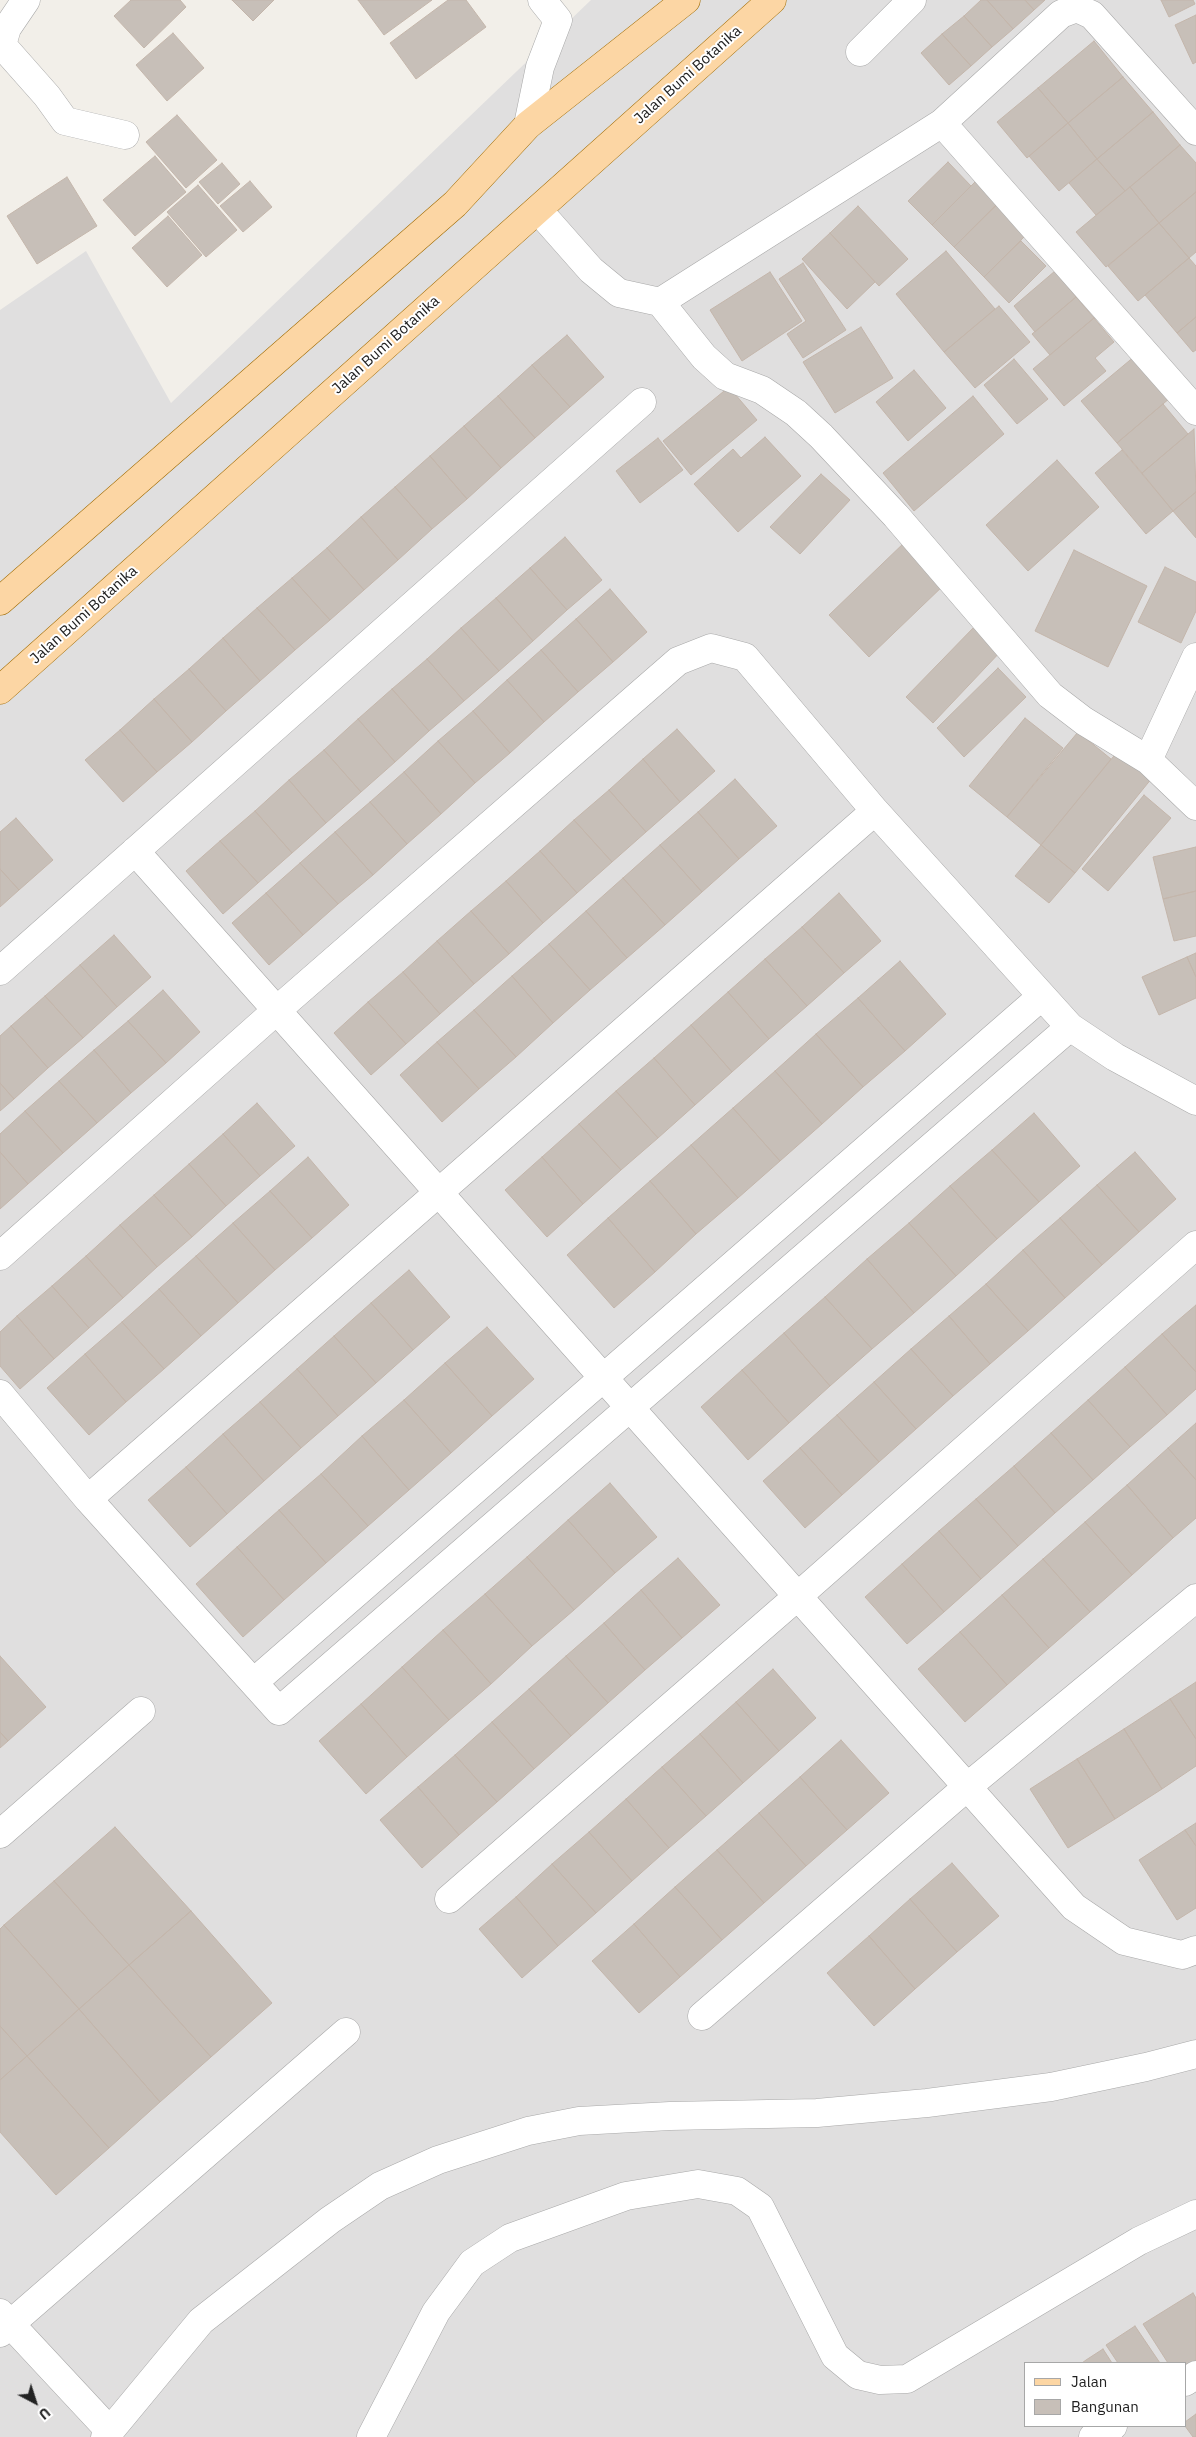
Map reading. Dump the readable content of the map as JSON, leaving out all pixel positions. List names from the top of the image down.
{
  "streets": {
    "main road": ["Jalan Bumi Botanika"]
  },
  "legend": ["Jalan", "Bangunan"],
  "north": "bottom right"
}
